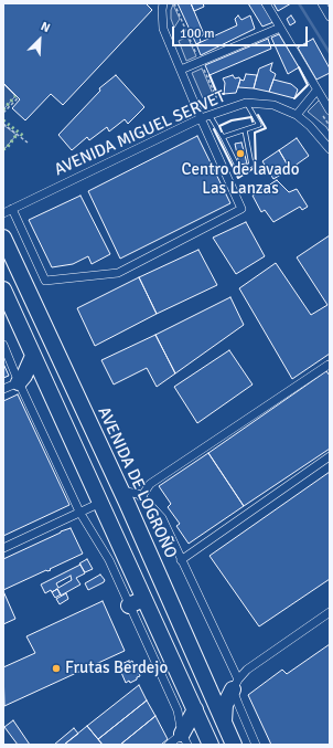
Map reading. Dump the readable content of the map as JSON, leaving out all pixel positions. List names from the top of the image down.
{
  "streets": {
    "highway": ["AVENIDA DE LOGROÑO"],
    "street": ["AVENIDA MIGUEL SERVET"]
  },
  "places": ["Centro de lavado Las Lanzas", "Frutas Berdejo"],
  "scale_bar": "100 m",
  "north": "top right"
}
